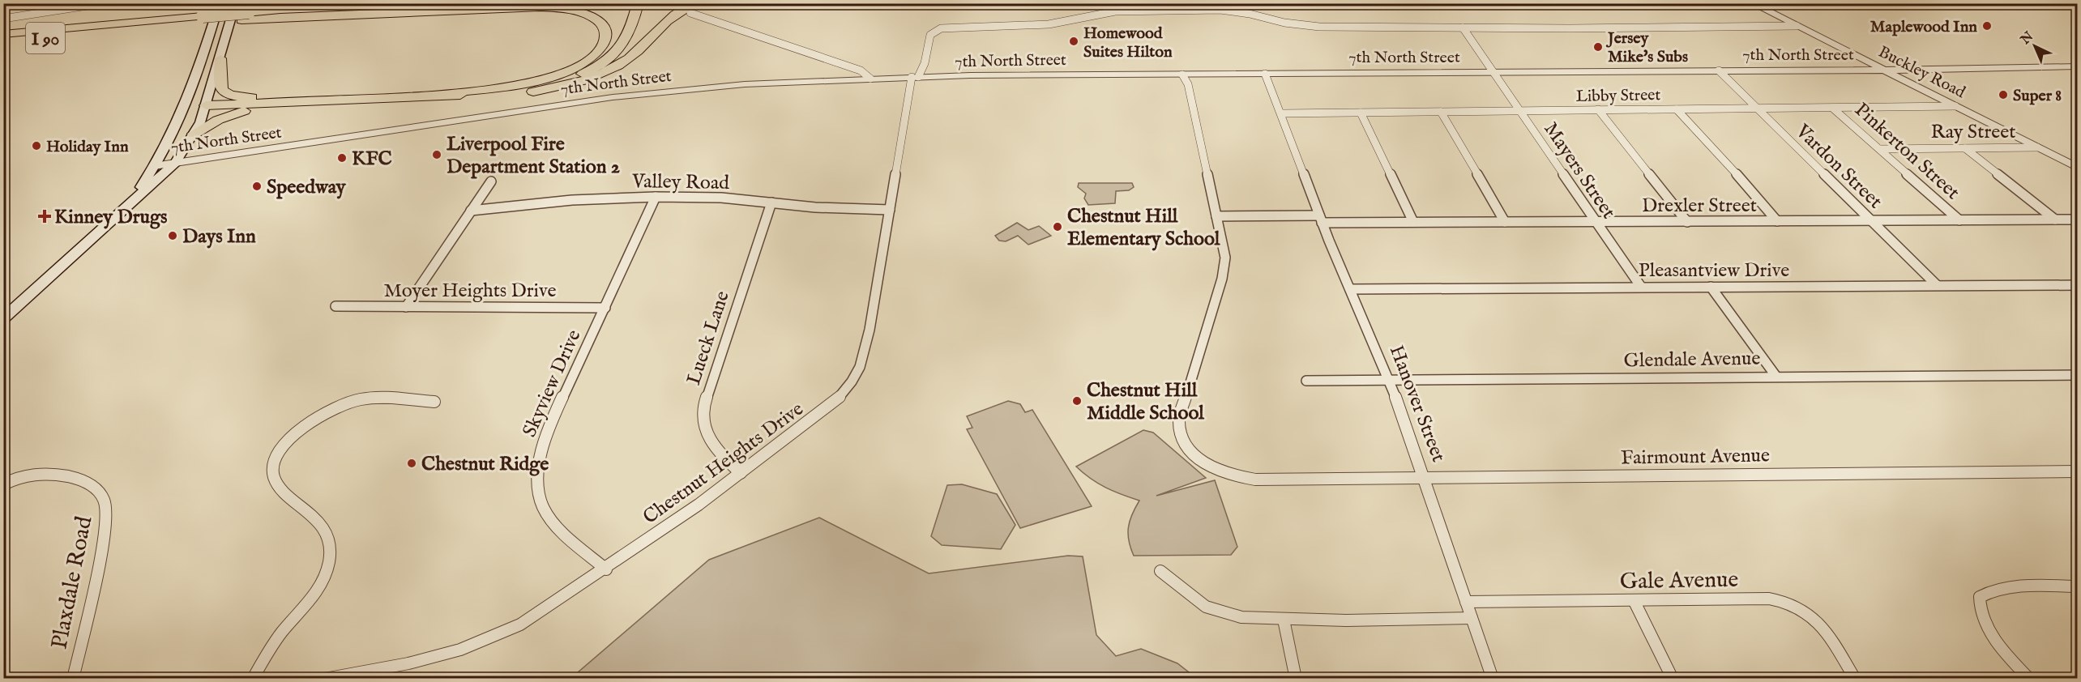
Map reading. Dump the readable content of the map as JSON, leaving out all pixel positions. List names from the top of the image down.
{
  "streets": {
    "highway": ["I 90"],
    "street": [
      "7th North Street",
      "Buckley Road",
      "Libby Street",
      "Ray Street",
      "Pinkerton Street",
      "Vardon Street",
      "Mayers Street",
      "Valley Road",
      "Drexler Street",
      "Pleasantview Drive",
      "Moyer Heights Drive",
      "Lueck Lane",
      "Glendale Avenue",
      "Skyview Drive",
      "Hanover Street",
      "Fairmount Avenue",
      "Chestnut Heights Drive",
      "Gale Avenue",
      "Plaxdale Road"
    ]
  },
  "crossings": [
    ["7th North Street", "Buckley Road"],
    ["7th North Street", "Vardon Street"],
    ["7th North Street", "Mayers Street"],
    ["7th North Street", "Hanover Street"],
    ["7th North Street", "Fairmount Avenue"],
    ["7th North Street", "Chestnut Heights Drive"],
    ["Buckley Road", "Libby Street"],
    ["Buckley Road", "Ray Street"],
    ["Buckley Road", "Chestnut Heights Drive"],
    ["Libby Street", "Pinkerton Street"],
    ["Libby Street", "Vardon Street"],
    ["Libby Street", "Mayers Street"],
    ["Libby Street", "Hanover Street"],
    ["Ray Street", "Pinkerton Street"],
    ["Pinkerton Street", "Drexler Street"],
    ["Vardon Street", "Drexler Street"],
    ["Vardon Street", "Pleasantview Drive"],
    ["Mayers Street", "Drexler Street"],
    ["Mayers Street", "Pleasantview Drive"],
    ["Mayers Street", "Chestnut Heights Drive"],
    ["Valley Road", "Lueck Lane"],
    ["Valley Road", "Skyview Drive"],
    ["Valley Road", "Chestnut Heights Drive"],
    ["Drexler Street", "Hanover Street"],
    ["Drexler Street", "Fairmount Avenue"],
    ["Pleasantview Drive", "Hanover Street"],
    ["Moyer Heights Drive", "Skyview Drive"],
    ["Lueck Lane", "Chestnut Heights Drive"],
    ["Glendale Avenue", "Hanover Street"],
    ["Skyview Drive", "Chestnut Heights Drive"],
    ["Hanover Street", "Fairmount Avenue"],
    ["Hanover Street", "Gale Avenue"]
  ],
  "places": {
    "other": [
      "Maplewood Inn",
      "Homewood Suites Hilton",
      "Jersey Mike's Subs",
      "Super 8",
      "Holiday Inn",
      "Liverpool Fire Department Station 2",
      "KFC",
      "Speedway",
      "Chestnut Hill Elementary School",
      "Days Inn",
      "Chestnut Hill Middle School",
      "Chestnut Ridge"
    ],
    "health": ["Kinney Drugs"]
  },
  "north": "top left"
}
